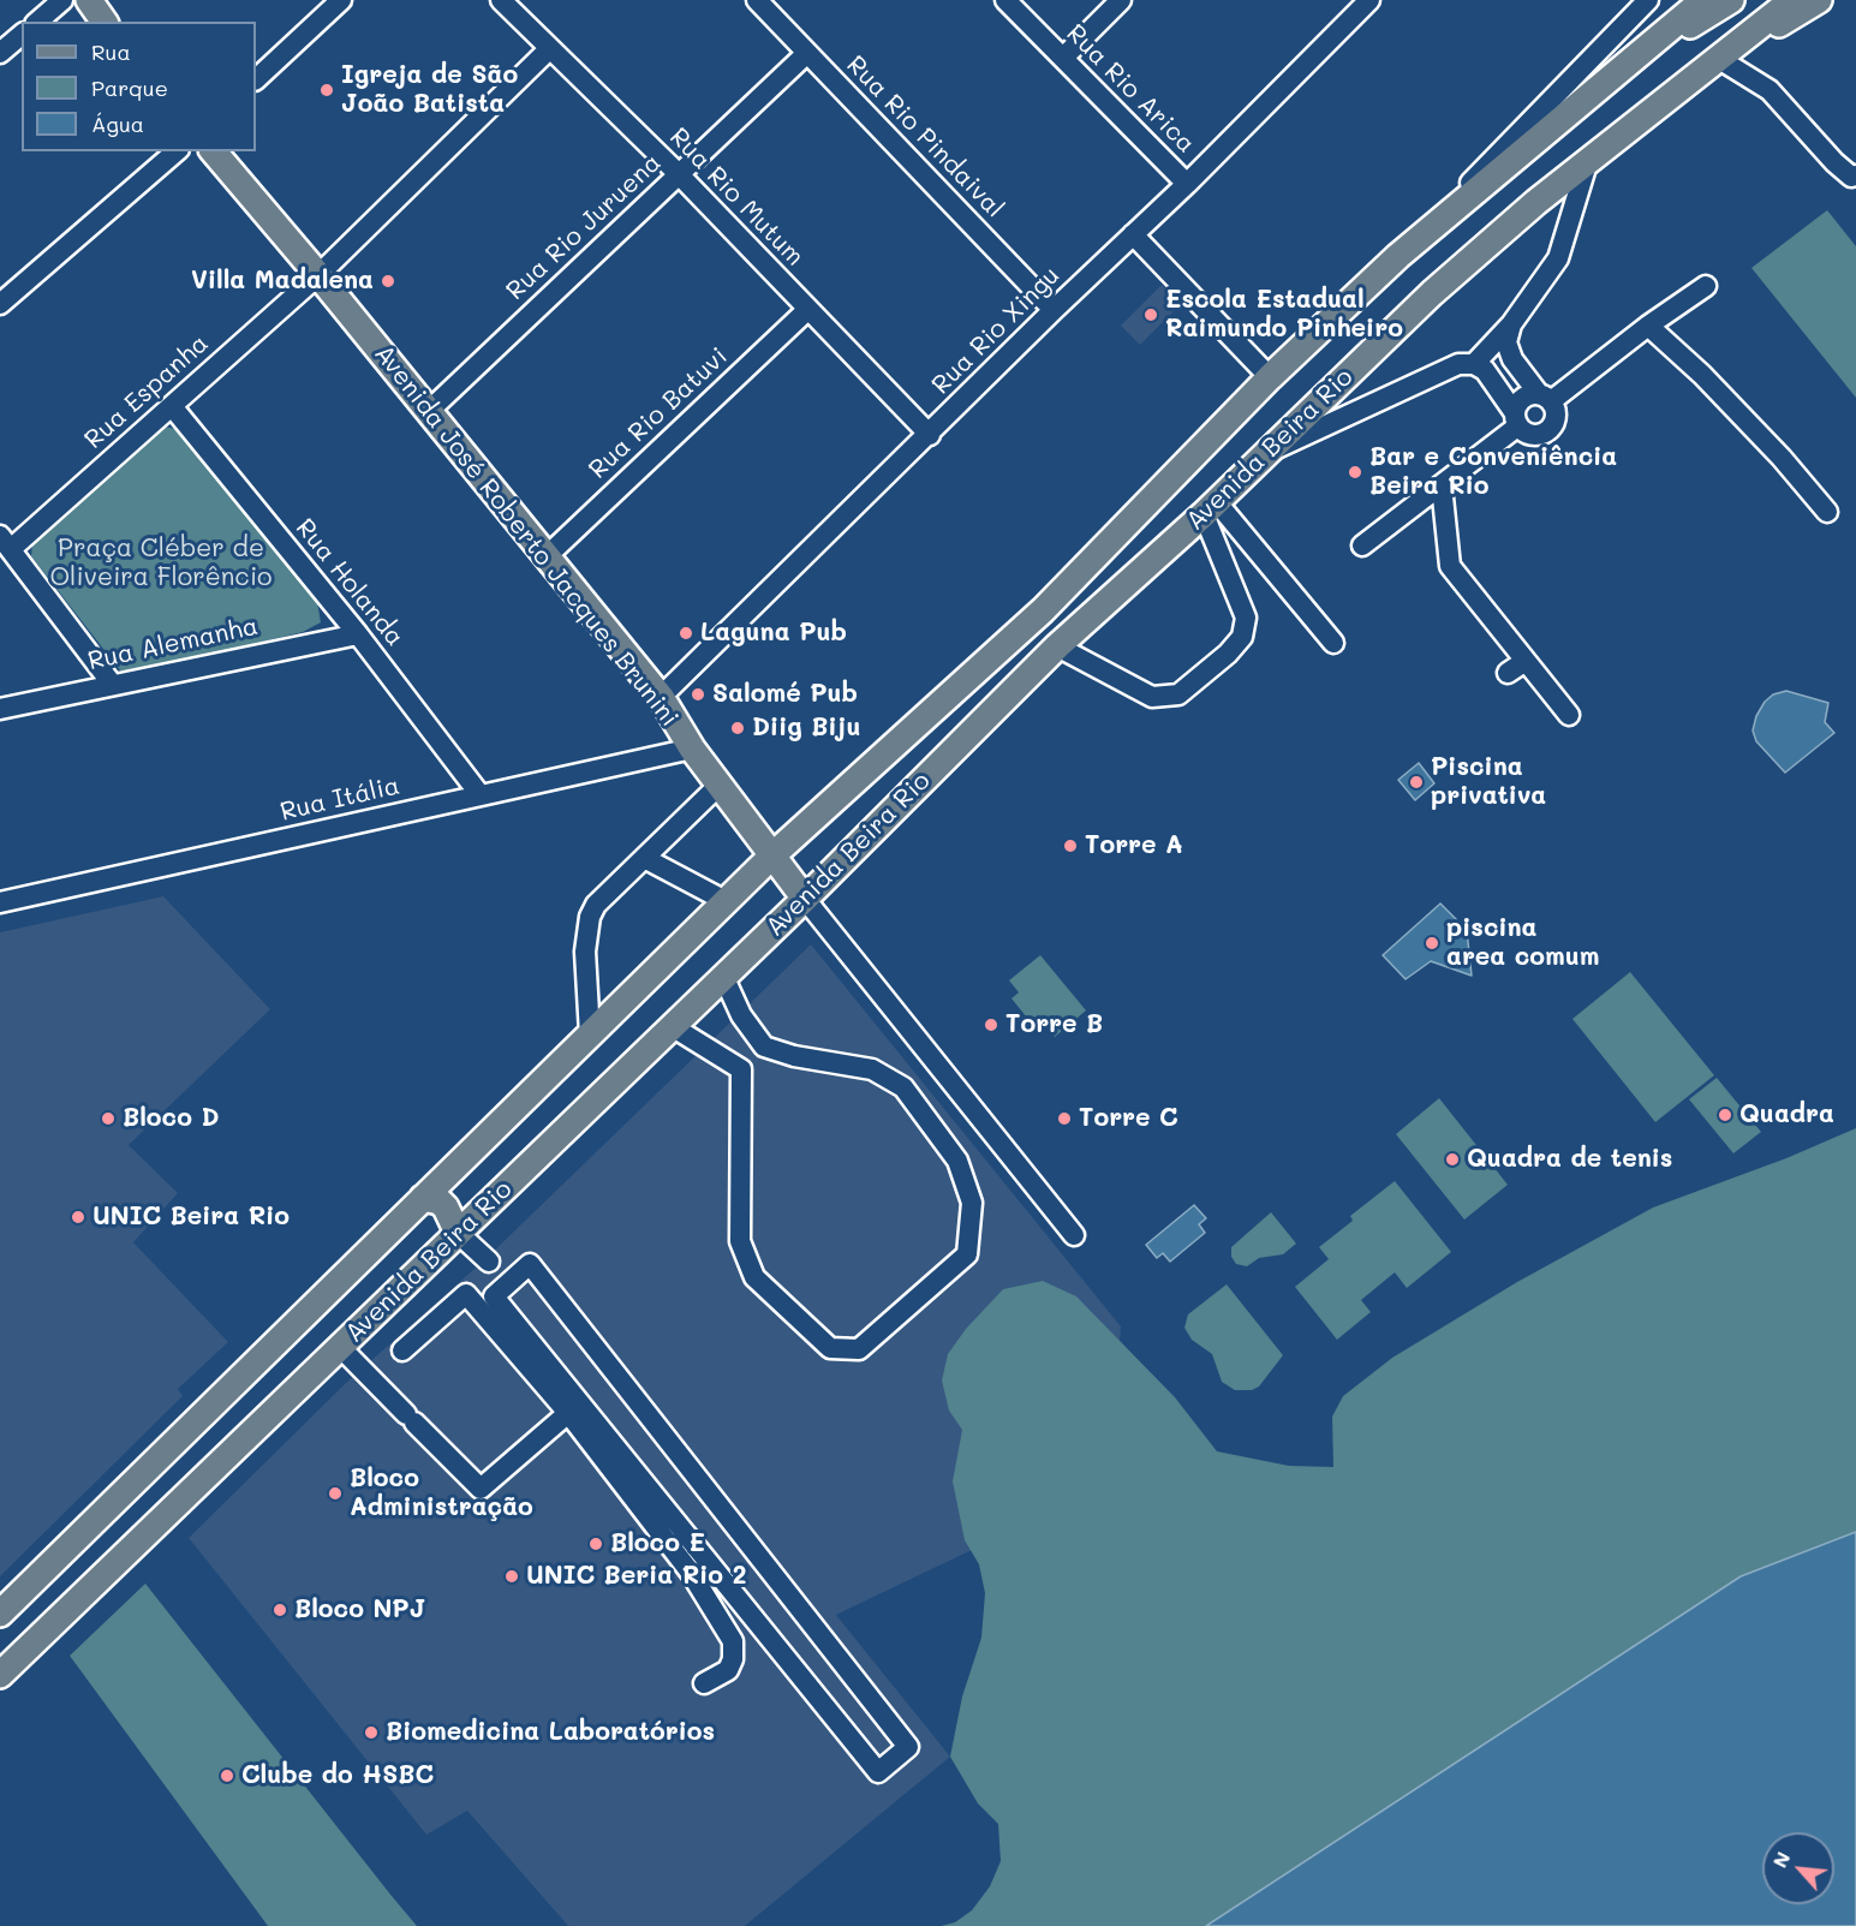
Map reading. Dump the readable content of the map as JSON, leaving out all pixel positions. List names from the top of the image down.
{
  "streets": {
    "main road": ["Avenida Beira Rio", "Avenida José Roberto Jacques Brunini"],
    "street": [
      "Rua Rio Arica",
      "Rua Rio Pindaival",
      "Rua Rio Mutum",
      "Rua Rio Juruena",
      "Rua Rio Xingu",
      "Rua Espanha",
      "Rua Rio Batuvi",
      "Rua Holanda",
      "Rua Alemanha",
      "Rua Itália"
    ]
  },
  "crossings": [
    ["Rua Rio Arica", "Rua Rio Xingu"],
    ["Rua Rio Pindaival", "Rua Rio Juruena"],
    ["Rua Rio Pindaival", "Rua Rio Xingu"],
    ["Rua Rio Mutum", "Rua Rio Juruena"],
    ["Rua Rio Mutum", "Rua Rio Xingu"],
    ["Rua Rio Mutum", "Rua Espanha"],
    ["Rua Rio Mutum", "Rua Rio Batuvi"],
    ["Rua Rio Juruena", "Avenida José Roberto Jacques Brunini"],
    ["Rua Rio Xingu", "Avenida José Roberto Jacques Brunini"],
    ["Rua Espanha", "Avenida José Roberto Jacques Brunini"],
    ["Rua Espanha", "Rua Holanda"],
    ["Rua Rio Batuvi", "Avenida José Roberto Jacques Brunini"],
    ["Avenida Beira Rio", "Avenida José Roberto Jacques Brunini"],
    ["Avenida José Roberto Jacques Brunini", "Rua Itália"],
    ["Rua Holanda", "Rua Alemanha"],
    ["Rua Holanda", "Rua Itália"]
  ],
  "parks": ["Praça Cléber de Oliveira Florêncio"],
  "places": [
    "Igreja de São João Batista",
    "Villa Madalena",
    "Escola Estadual Raimundo Pinheiro",
    "Bar e Conveniência Beira Rio",
    "Laguna Pub",
    "Salomé Pub",
    "Diig Biju",
    "Piscina privativa",
    "Torre A",
    "piscina area comum",
    "Torre B",
    "Quadra",
    "Bloco D",
    "Torre C",
    "Quadra de tenis",
    "UNIC Beira Rio",
    "Bloco Administração",
    "Bloco E",
    "UNIC Beria Rio 2",
    "Bloco NPJ",
    "Biomedicina Laboratórios",
    "Clube do HSBC"
  ],
  "legend": ["Rua", "Parque", "Água"],
  "north": "top left"
}
